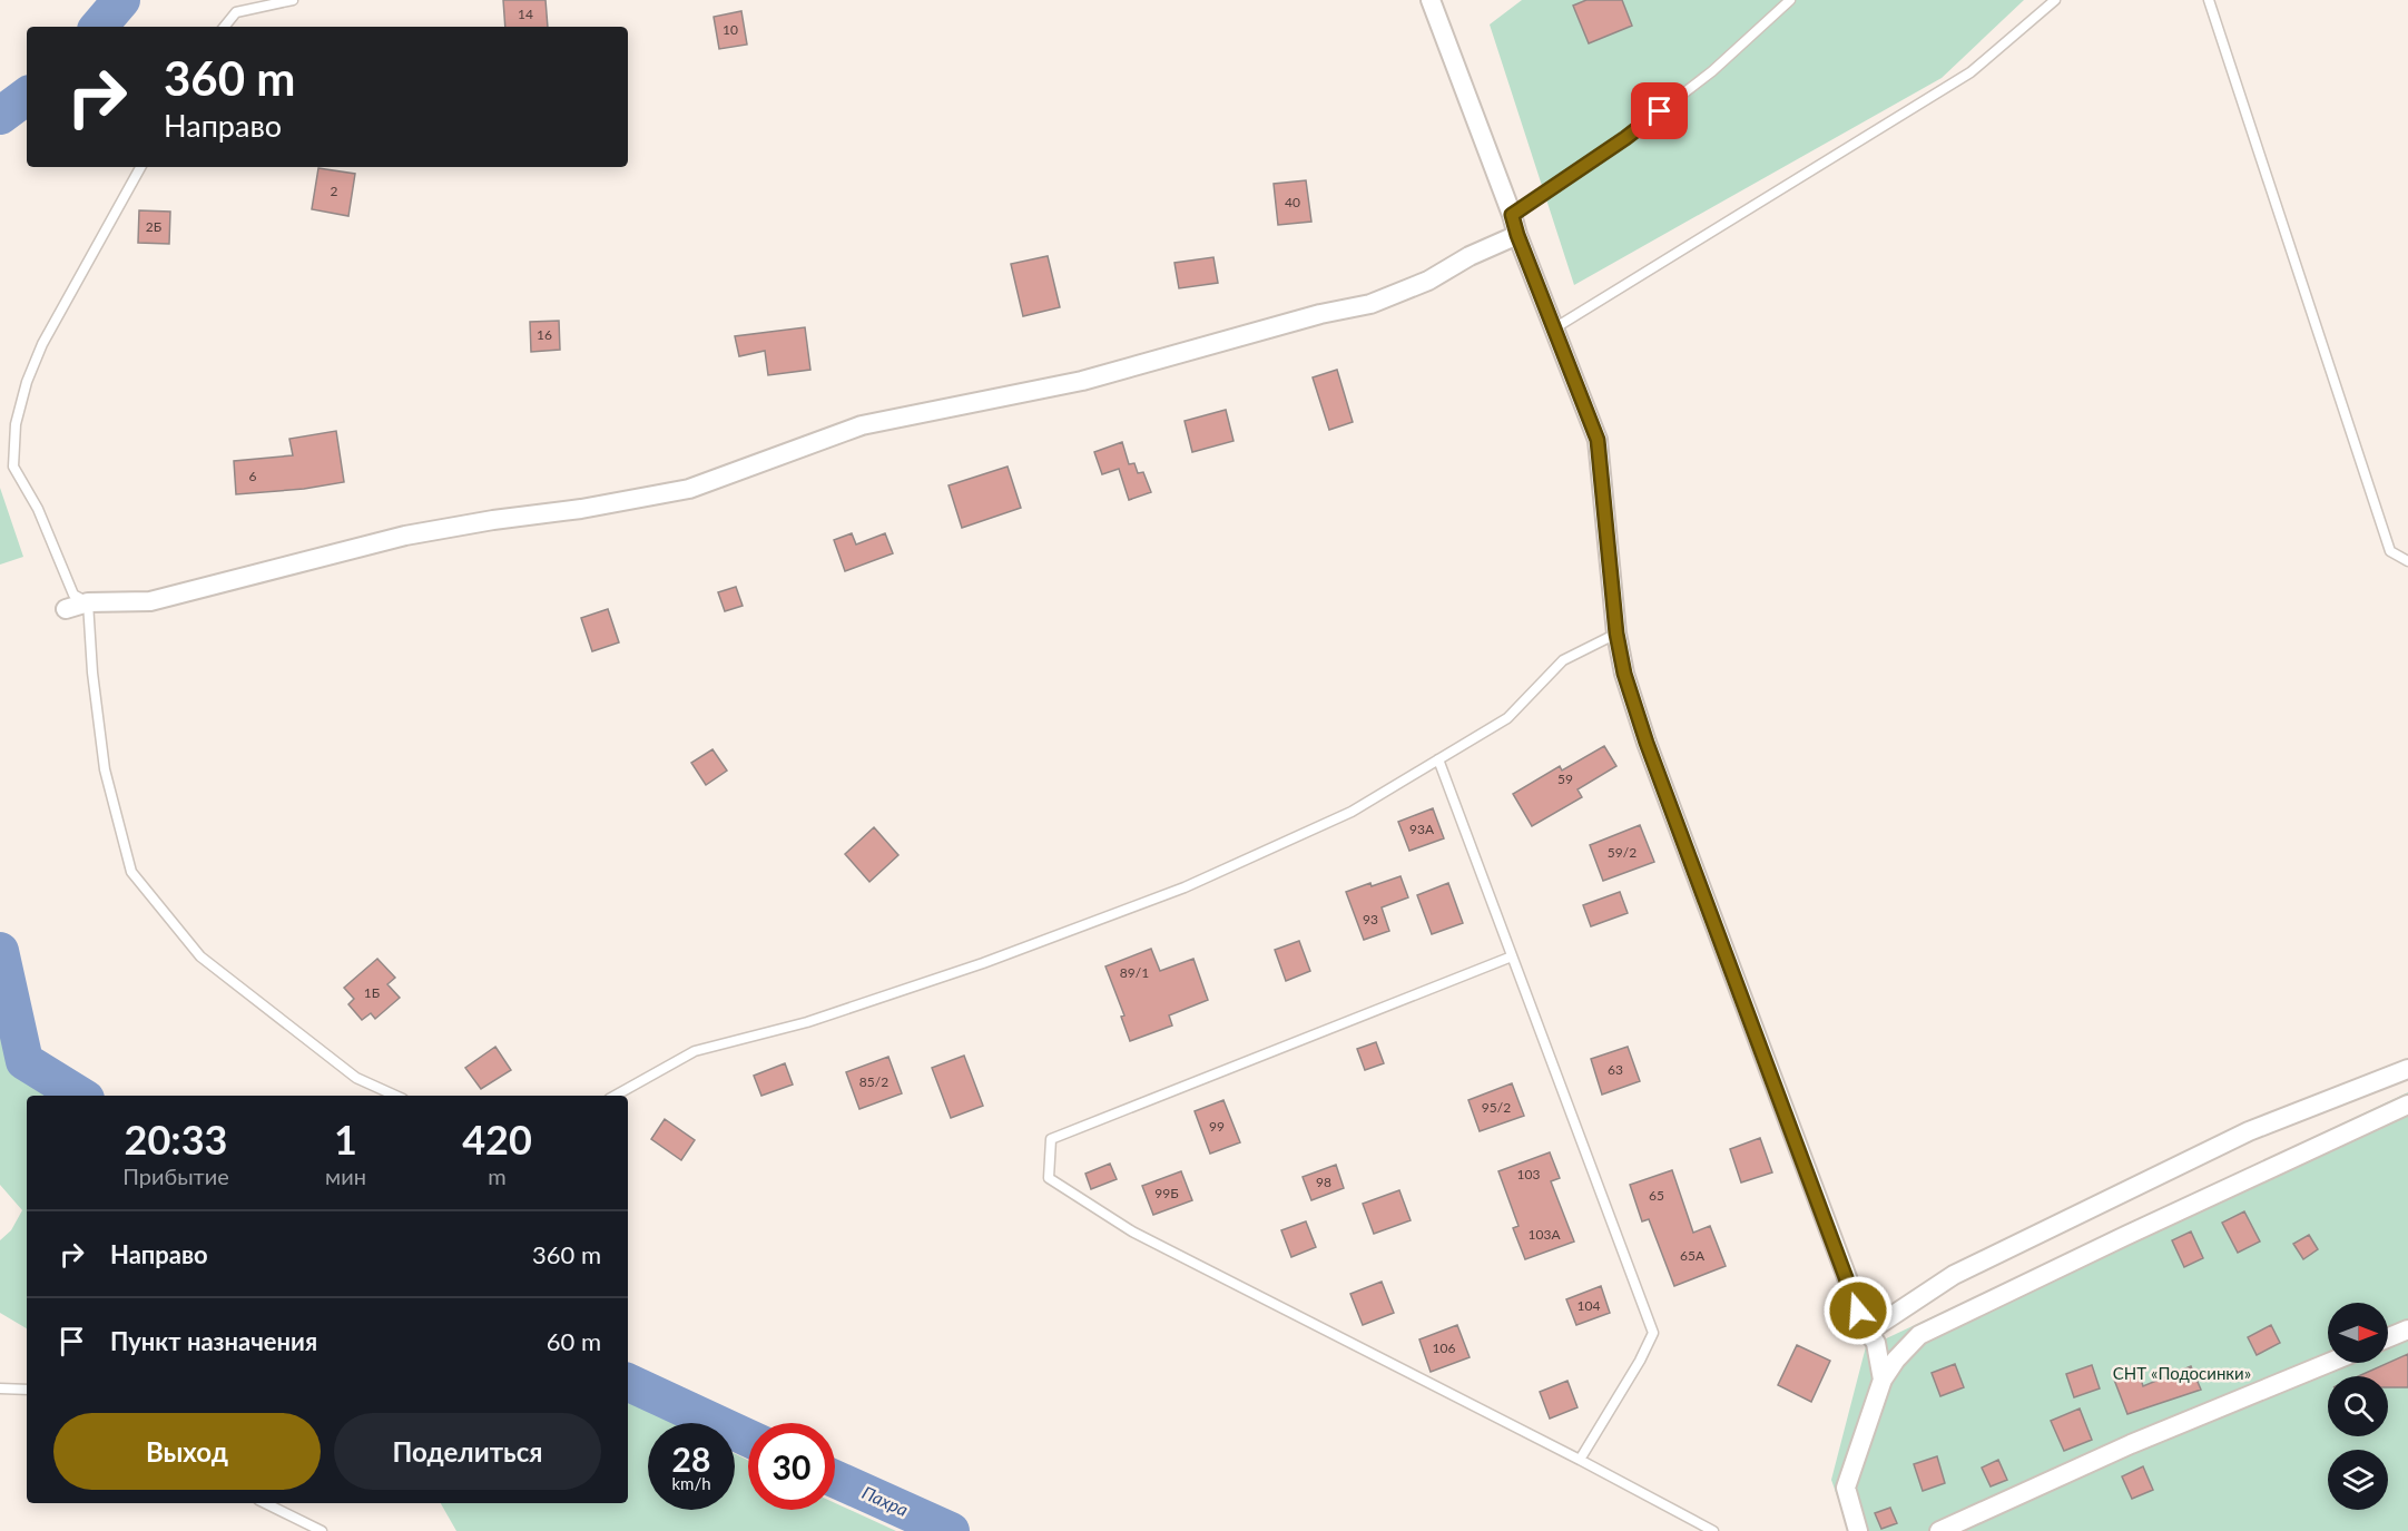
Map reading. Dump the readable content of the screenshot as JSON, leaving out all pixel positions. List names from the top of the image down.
{
  "water": ["Пахра"],
  "parks": ["СНТ «Подосинки»"],
  "house_numbers": [
    "14",
    "10",
    "2",
    "40",
    "2Б",
    "16",
    "6",
    "59",
    "93А",
    "59/2",
    "93",
    "89/1",
    "1Б",
    "63",
    "85/2",
    "95/2",
    "99",
    "103",
    "98",
    "99Б",
    "65",
    "103А",
    "65А",
    "104",
    "106"
  ],
  "north": "right",
  "page": {
    "turn": ["360 m", "Направо"],
    "eta": [
      "20:33",
      "Прибытие",
      "1",
      "мин",
      "420",
      "m"
    ],
    "list": [
      {
        "name": "Направо",
        "value": "360 m"
      },
      {
        "name": "Пункт назначения",
        "value": "60 m"
      }
    ],
    "buttons": ["Выход", "Поделиться"],
    "speed": "28 km/h",
    "limit": "30"
  }
}
